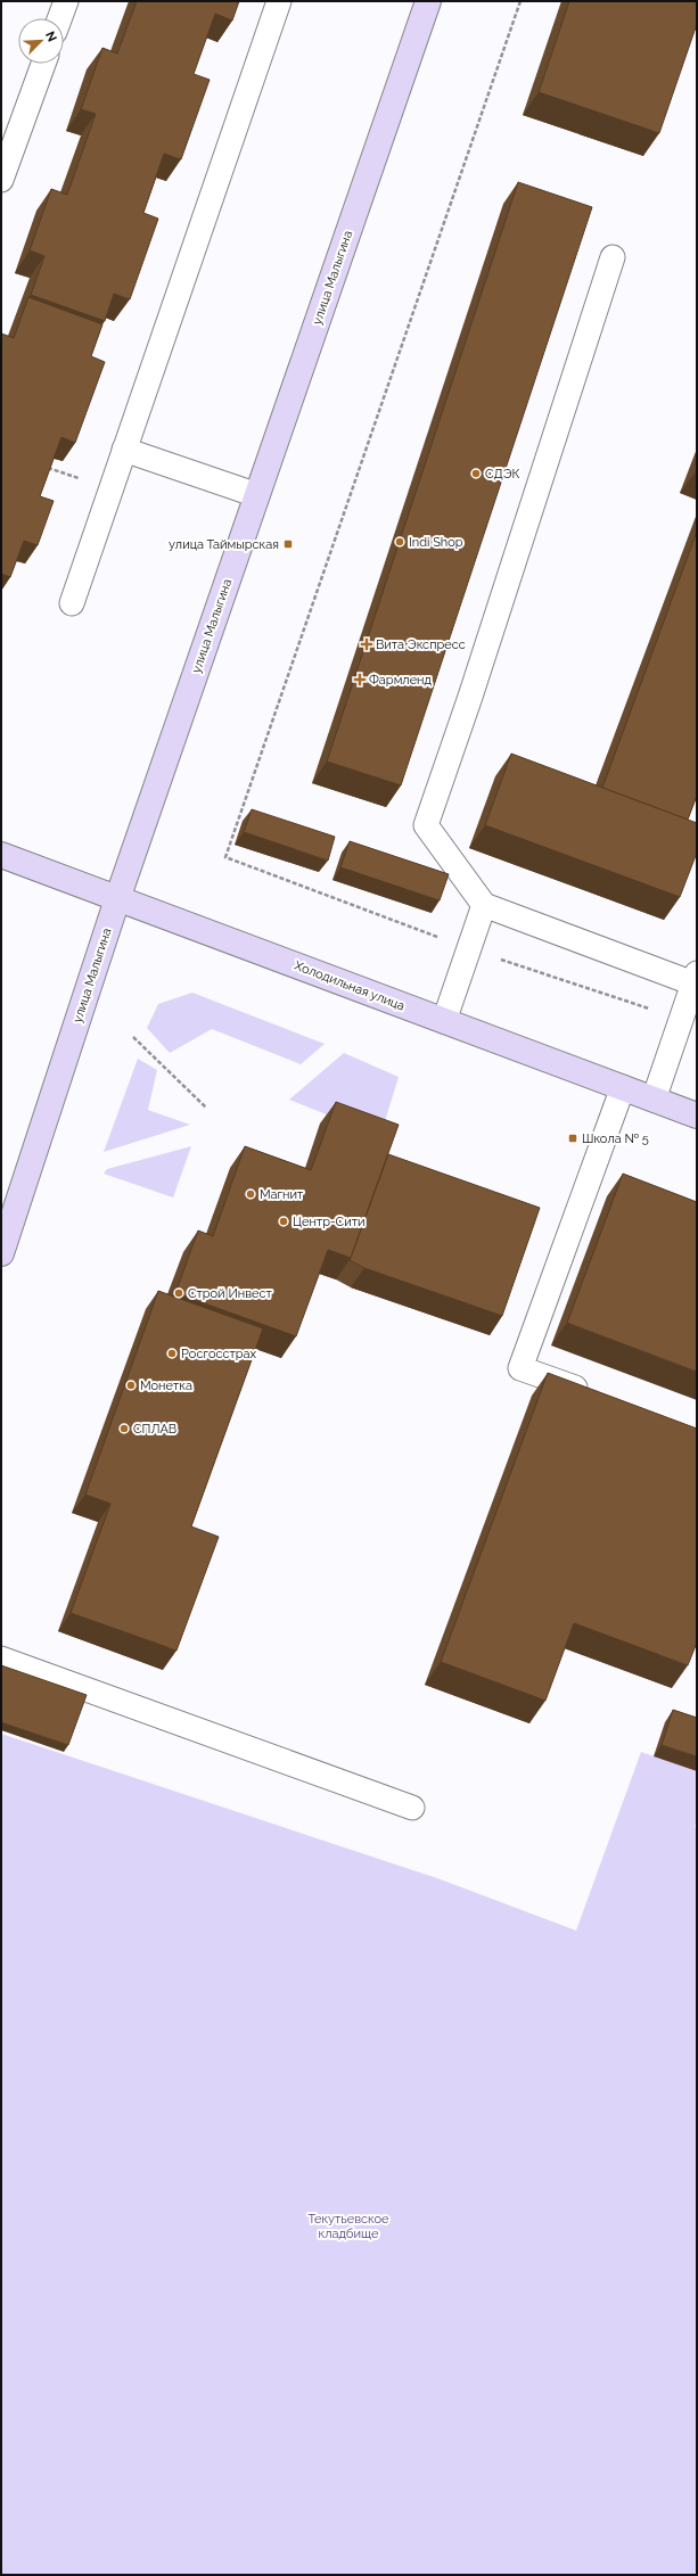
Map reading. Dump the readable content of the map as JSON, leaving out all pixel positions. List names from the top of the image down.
{
  "streets": {
    "street": ["улица Малыгина", "Холодильная улица"]
  },
  "crossings": [
    ["улица Малыгина", "Холодильная улица"]
  ],
  "parks": ["Текутьевское кладбище"],
  "places": {
    "other": [
      "СДЭК",
      "Indi Shop",
      "Магнит",
      "Центр-Сити",
      "Строй Инвест",
      "Росгосстрах",
      "Монетка",
      "СПЛАВ"
    ],
    "transit": ["улица Таймырская", "Школа № 5"],
    "health": ["Вита Экспресс", "Фармленд"]
  },
  "north": "top right"
}
